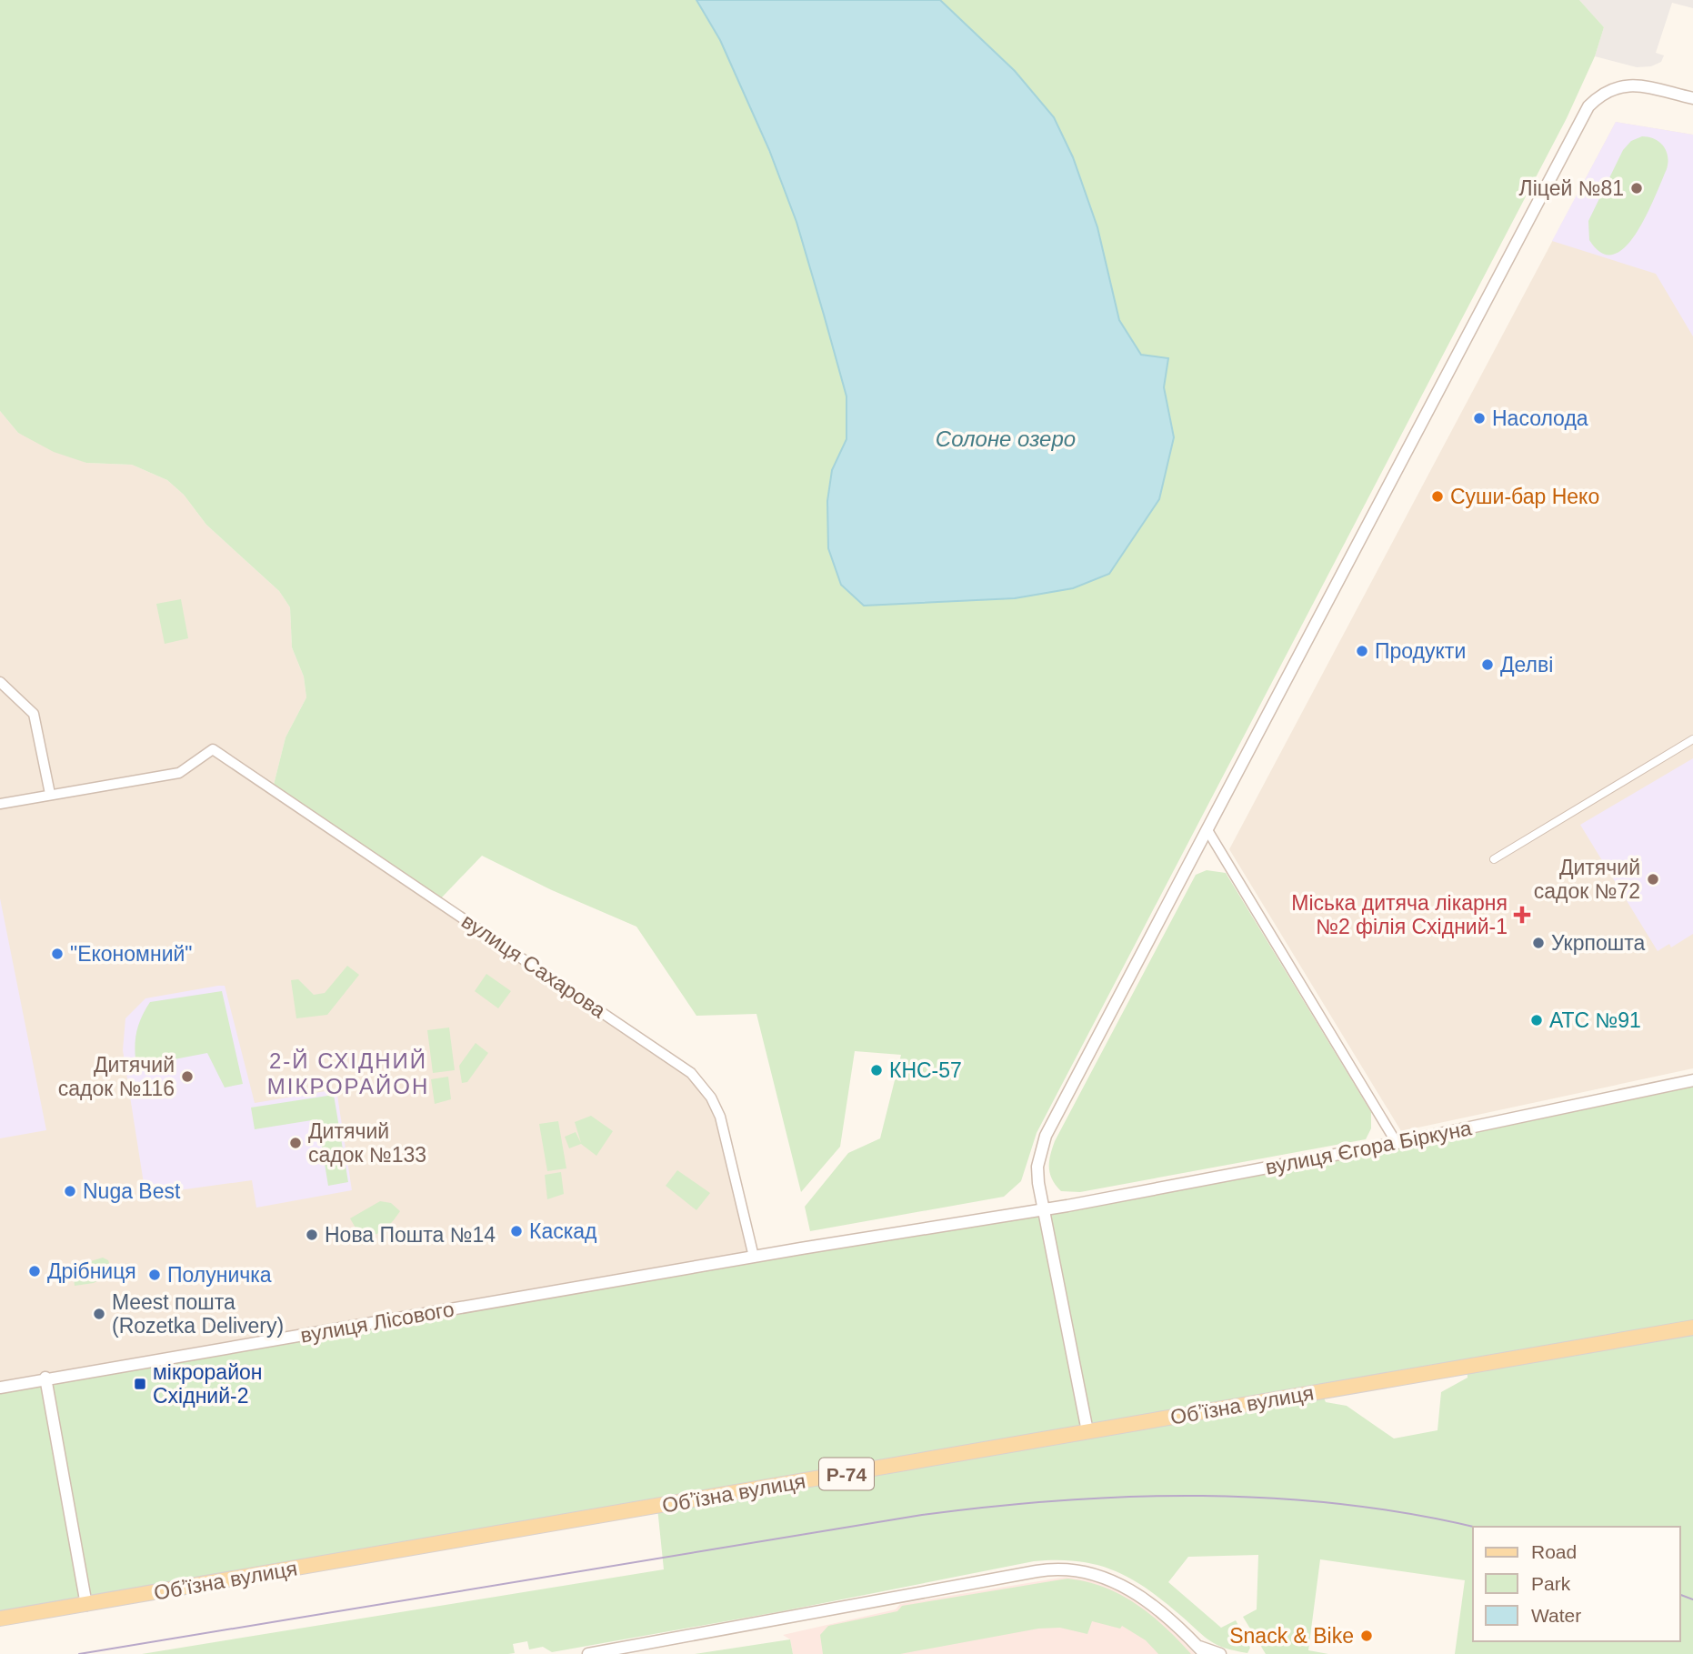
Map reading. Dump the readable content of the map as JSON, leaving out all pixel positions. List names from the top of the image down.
{
  "streets": {
    "main road": ["Обʼїзна вулиця", "Р-74"],
    "street": ["вулиця Сахарова", "вулиця Єгора Біркуна", "вулиця Лісового"]
  },
  "crossings": [
    ["вулиця Сахарова", "вулиця Єгора Біркуна"],
    ["вулиця Сахарова", "вулиця Лісового"],
    ["вулиця Єгора Біркуна", "вулиця Лісового"]
  ],
  "districts": ["2-Й СХІДНИЙ МІКРОРАЙОН"],
  "water": ["Солоне озеро"],
  "places": {
    "other": [
      "Ліцей №81",
      "Насолода",
      "Суши-бар Неко",
      "Продукти",
      "Делві",
      "Дитячий садок №72",
      "Укрпошта",
      "\"Економний\"",
      "АТС №91",
      "КНС-57",
      "Дитячий садок №116",
      "Дитячий садок №133",
      "Nuga Best",
      "Каскад",
      "Нова Пошта №14",
      "Дрібниця",
      "Полуничка",
      "Meest пошта (Rozetka Delivery)",
      "Snack & Bike"
    ],
    "health": ["Міська дитяча лікарня №2 філія Східний-1"],
    "transit": ["мікрорайон Східний-2"]
  },
  "legend": ["Road", "Park", "Water"]
}
